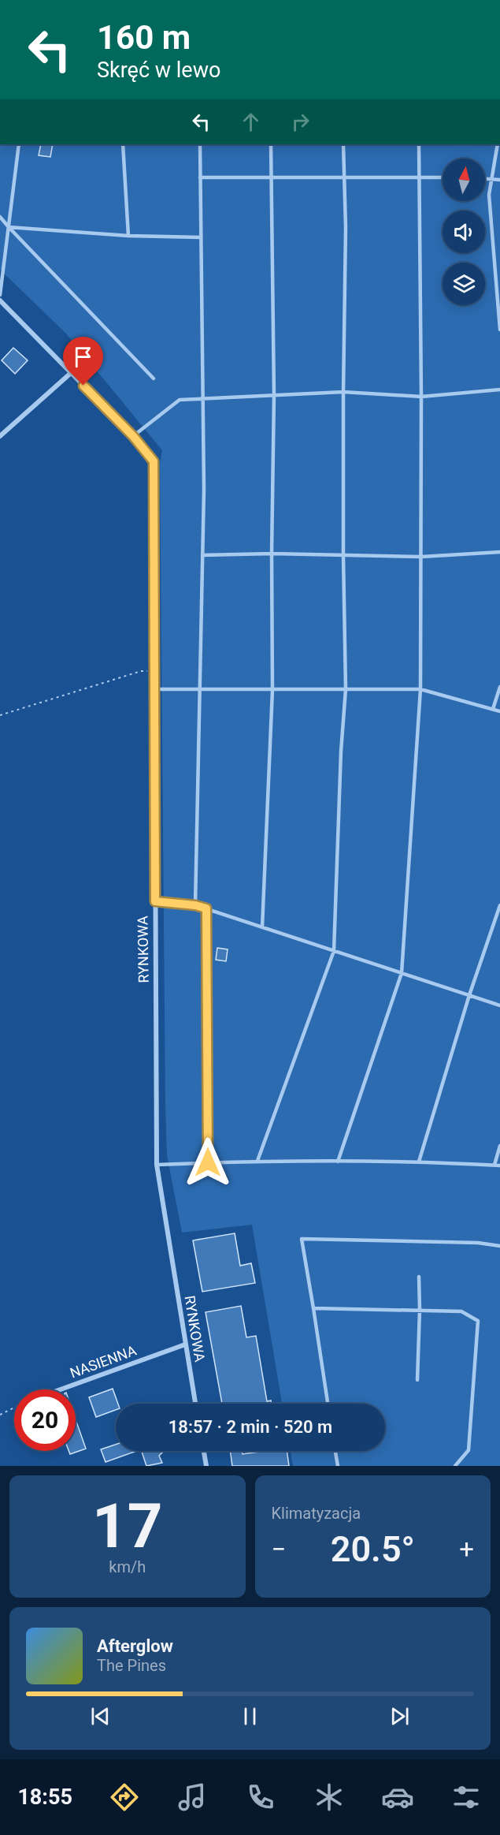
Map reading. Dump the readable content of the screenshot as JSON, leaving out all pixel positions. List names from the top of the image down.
{
  "streets": {
    "street": ["RYNKOWA", "NASIENNA"]
  },
  "crossings": [
    ["RYNKOWA", "NASIENNA"]
  ],
  "north": "top",
  "page": {
    "turn": ["160 m", "Skręć w lewo"],
    "limit": "20",
    "trip": "18:57 · 2 min · 520 m",
    "tile": [
      ["17", "km/h"],
      "Klimatyzacja"
    ],
    "heat": ["−", "20.5°", "+"],
    "song": ["Afterglow", "The Pines"],
    "tabs": "18:55"
  }
}
